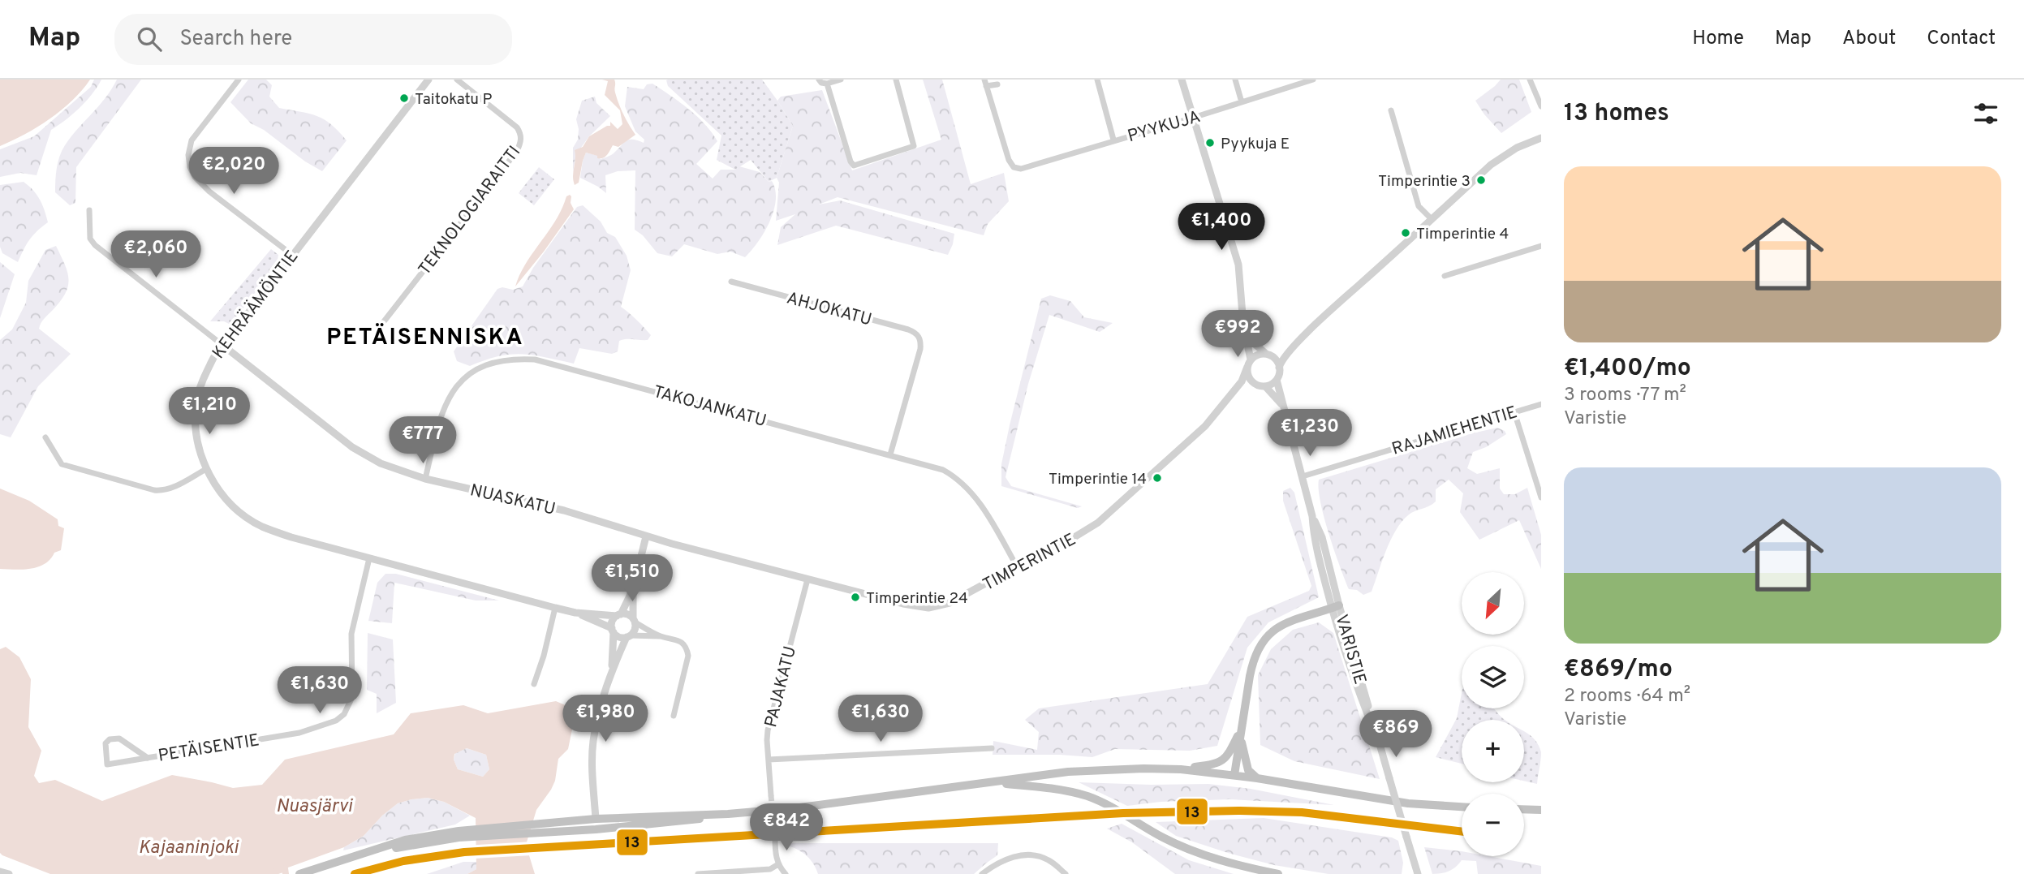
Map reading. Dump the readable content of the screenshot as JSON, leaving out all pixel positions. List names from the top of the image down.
{
  "streets": {
    "street": [
      "PYYKUJA",
      "TEKNOLOGIARAITTI",
      "KEHRÄÄMÖNTIE",
      "AHJOKATU",
      "TAKOJANKATU",
      "RAJAMIEHENTIE",
      "NUASKATU",
      "TIMPERINTIE",
      "VARISTIE",
      "PAJAKATU",
      "PETÄISENTIE"
    ]
  },
  "crossings": [
    ["KEHRÄÄMÖNTIE", "NUASKATU"],
    ["KEHRÄÄMÖNTIE", "PETÄISENTIE"],
    ["AHJOKATU", "TAKOJANKATU"],
    ["TAKOJANKATU", "NUASKATU"],
    ["TAKOJANKATU", "TIMPERINTIE"],
    ["RAJAMIEHENTIE", "VARISTIE"],
    ["NUASKATU", "TIMPERINTIE"],
    ["TIMPERINTIE", "VARISTIE"],
    ["TIMPERINTIE", "PAJAKATU"]
  ],
  "districts": ["PETÄISENNISKA"],
  "water": ["Nuasjärvi", "Kajaaninjoki"],
  "places": [
    "Taitokatu P",
    "Pyykuja E",
    "Timperintie 3",
    "Timperintie 4",
    "Timperintie 14",
    "Timperintie 24"
  ],
  "lines": ["rail line 13"],
  "north": "bottom left",
  "page": {
    "header": "Map",
    "search": "Search here",
    "nav": [
      "Home",
      "Map",
      "About",
      "Contact"
    ],
    "heading": "13 homes",
    "price": [
      "€2,020",
      "€1,400",
      "€2,060",
      "€992",
      "€1,210",
      "€1,230",
      "€777",
      "€1,510",
      "€1,630",
      "€1,980",
      "€1,630",
      "€869",
      "€842"
    ],
    "list": [
      {
        "name": "€1,400/mo",
        "note": "3 rooms · 77 m² · Varistie"
      },
      {
        "name": "€869/mo",
        "note": "2 rooms · 64 m² · Varistie"
      }
    ],
    "map_buttons": ["+", "−"]
  }
}
